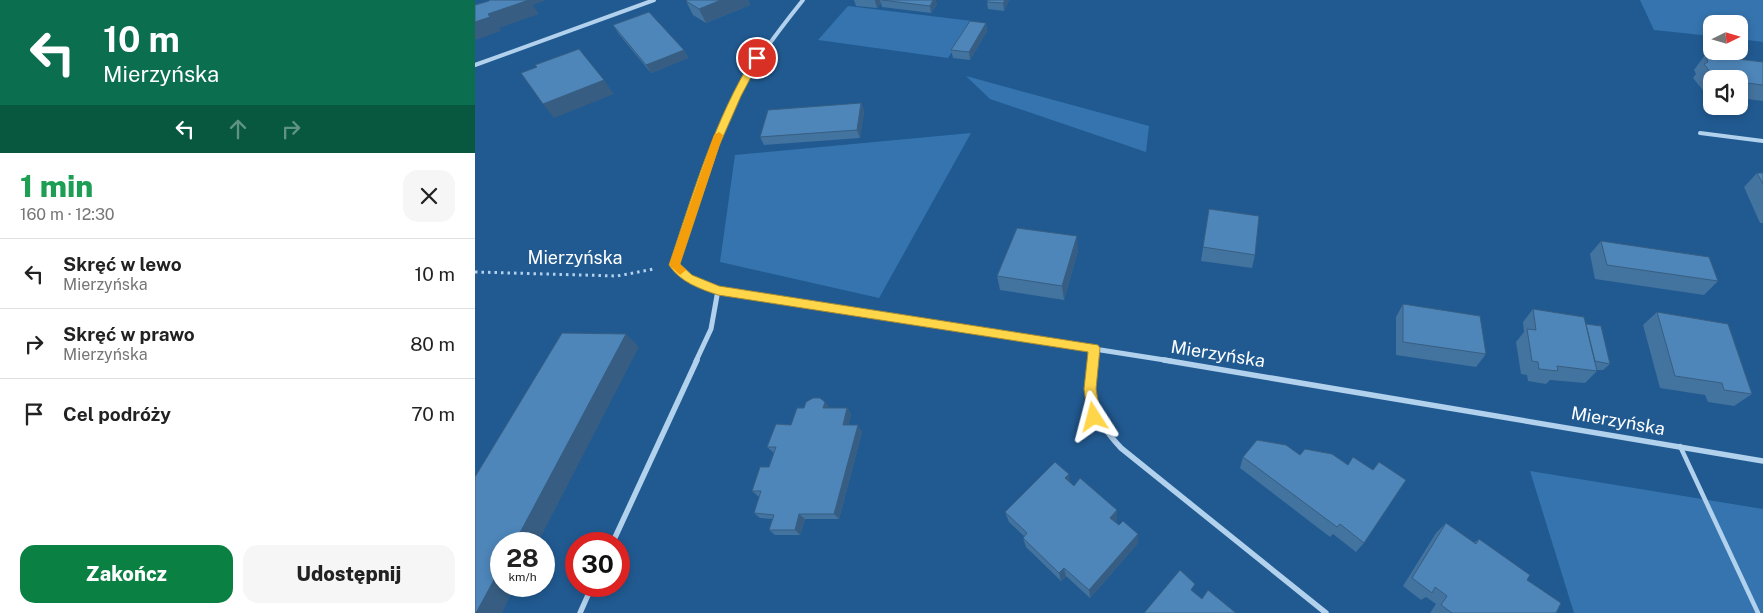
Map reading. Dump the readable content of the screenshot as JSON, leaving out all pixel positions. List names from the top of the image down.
{
  "streets": {
    "street": ["Mierzyńska"]
  },
  "north": "right",
  "page": {
    "turn": ["10 m", "Mierzyńska"],
    "heading": ["1 min", "160 m · 12:30"],
    "list": [
      {
        "name": "Skręć w lewo",
        "note": "Mierzyńska",
        "value": "10 m"
      },
      {
        "name": "Skręć w prawo",
        "note": "Mierzyńska",
        "value": "80 m"
      },
      {
        "name": "Cel podróży",
        "value": "70 m"
      }
    ],
    "speed": "28 km/h",
    "limit": "30",
    "buttons": ["Zakończ", "Udostępnij"]
  }
}
